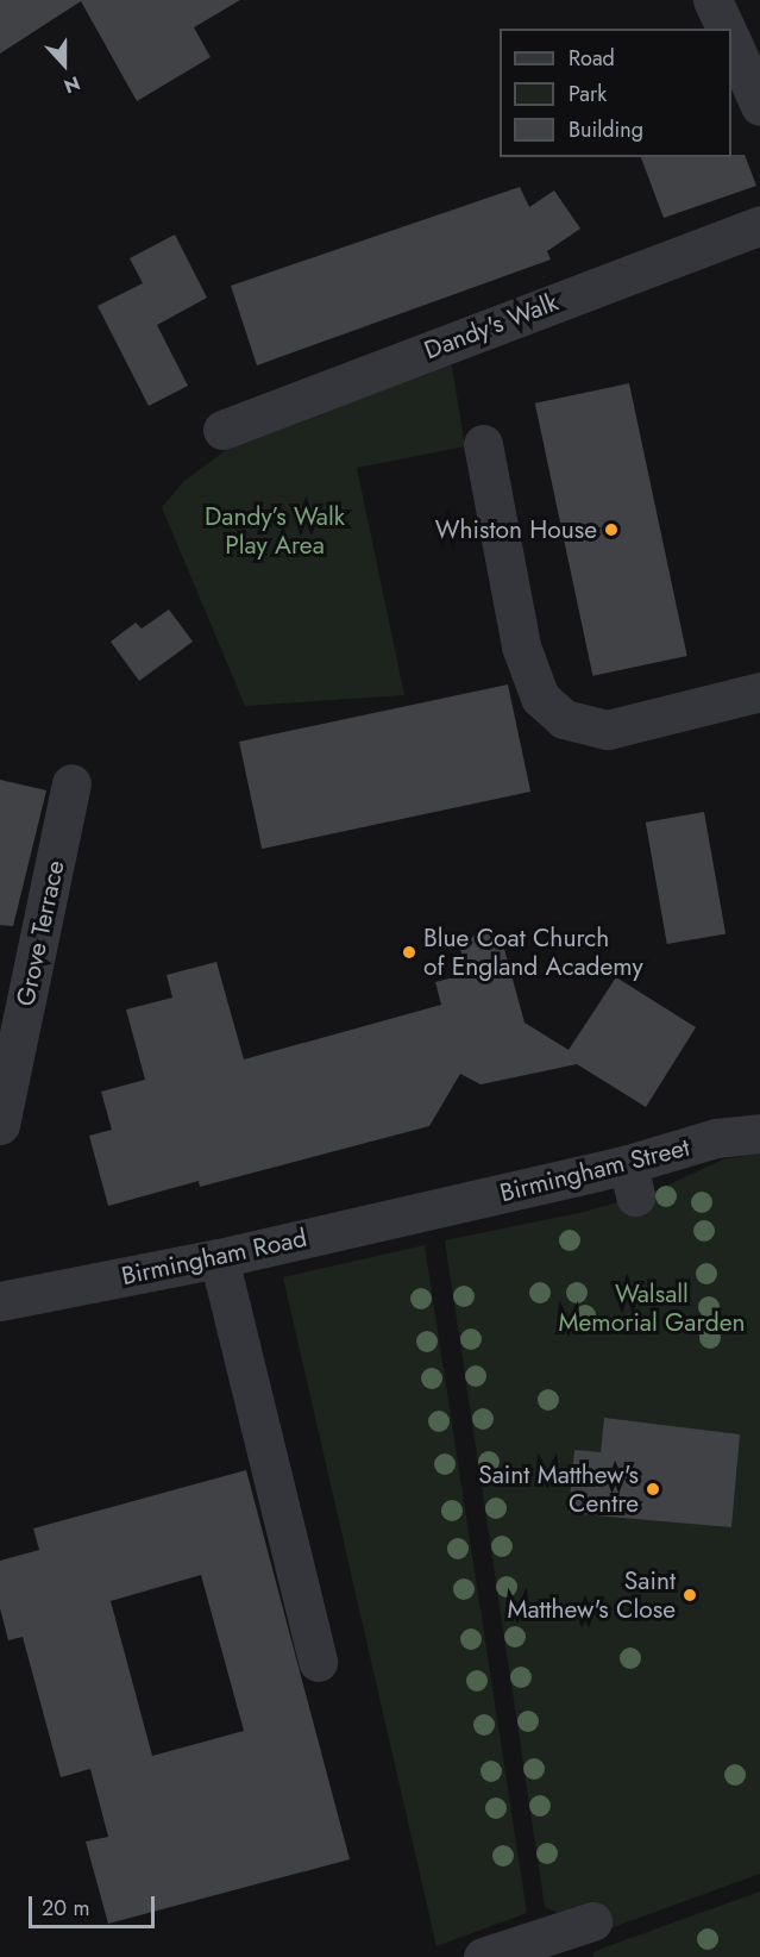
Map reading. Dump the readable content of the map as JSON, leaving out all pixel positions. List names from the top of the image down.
{
  "streets": {
    "street": [
      "Dandy's Walk",
      "Grove Terrace",
      "Birmingham Street",
      "Birmingham Road"
    ]
  },
  "crossings": [
    ["Birmingham Street", "Birmingham Road"]
  ],
  "parks": ["Dandy’s Walk Play Area", "Walsall Memorial Garden"],
  "places": [
    "Whiston House",
    "Blue Coat Church of England Academy",
    "Saint Matthew's Centre",
    "Saint Matthew's Close"
  ],
  "legend": ["Road", "Park", "Building"],
  "scale_bar": "20 m",
  "north": "bottom"
}
